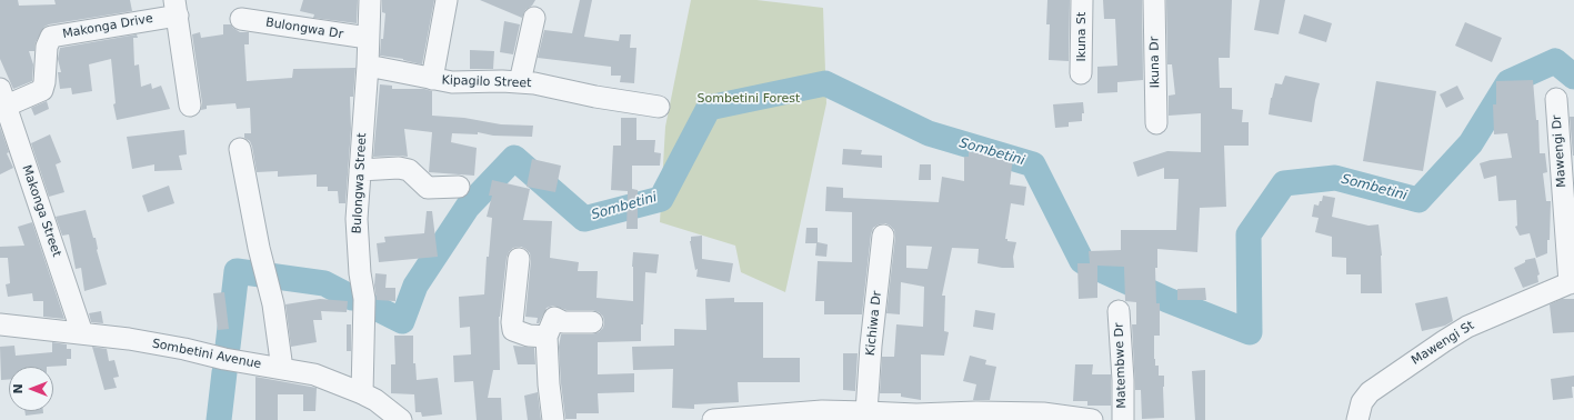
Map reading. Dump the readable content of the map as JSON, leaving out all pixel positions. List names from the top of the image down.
{
  "streets": {
    "street": [
      "Makonga Drive",
      "Bulongwa Dr",
      "Ikuna St",
      "Ikuna Dr",
      "Kipagilo Street",
      "Mawengi Dr",
      "Bulongwa Street",
      "Makonga Street",
      "Kichiwa Dr",
      "Mawengi St",
      "Sombetini Avenue",
      "Matembwe Dr"
    ]
  },
  "crossings": [
    ["Makonga Drive", "Makonga Street"],
    ["Bulongwa Dr", "Bulongwa Street"],
    ["Kipagilo Street", "Bulongwa Street"],
    ["Mawengi Dr", "Mawengi St"],
    ["Bulongwa Street", "Sombetini Avenue"],
    ["Makonga Street", "Sombetini Avenue"]
  ],
  "water": ["Sombetini"],
  "parks": ["Sombetini Forest"],
  "north": "left"
}
